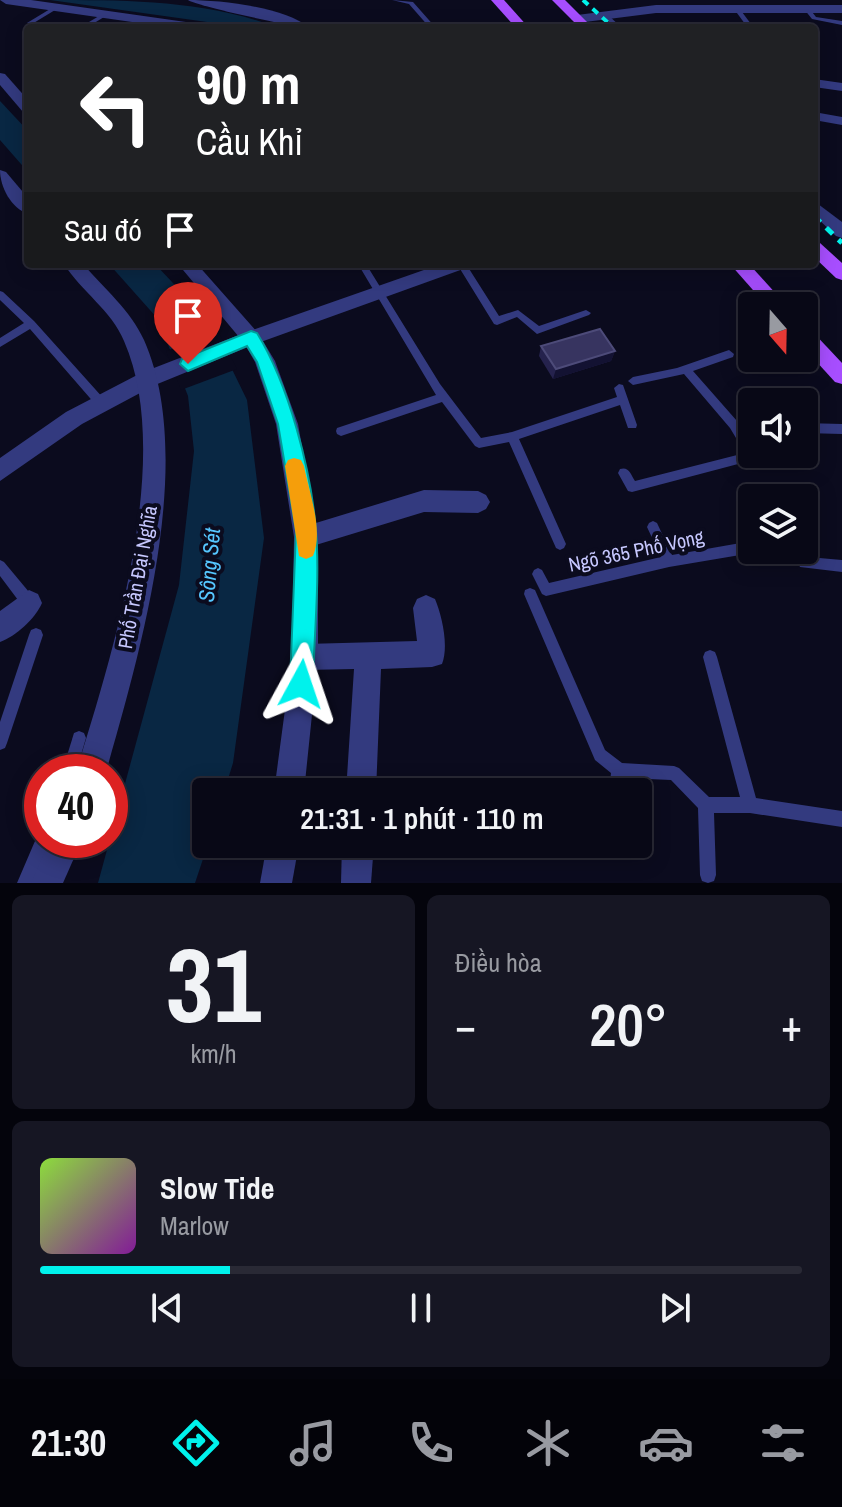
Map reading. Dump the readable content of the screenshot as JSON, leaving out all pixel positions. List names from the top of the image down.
{
  "streets": {
    "street": ["Phố Trần Đại Nghĩa"],
    "lane": ["Ngõ 365 Phố Vọng"]
  },
  "water": ["Sông Sét"],
  "north": "bottom",
  "page": {
    "turn": ["90 m", "Cầu Khỉ"],
    "then": "Sau đó",
    "limit": "40",
    "trip": "21:31 · 1 phút · 110 m",
    "tile": [
      ["31", "km/h"],
      "Điều hòa"
    ],
    "heat": ["−", "20°", "+"],
    "song": ["Slow Tide", "Marlow"],
    "tabs": "21:30"
  }
}
